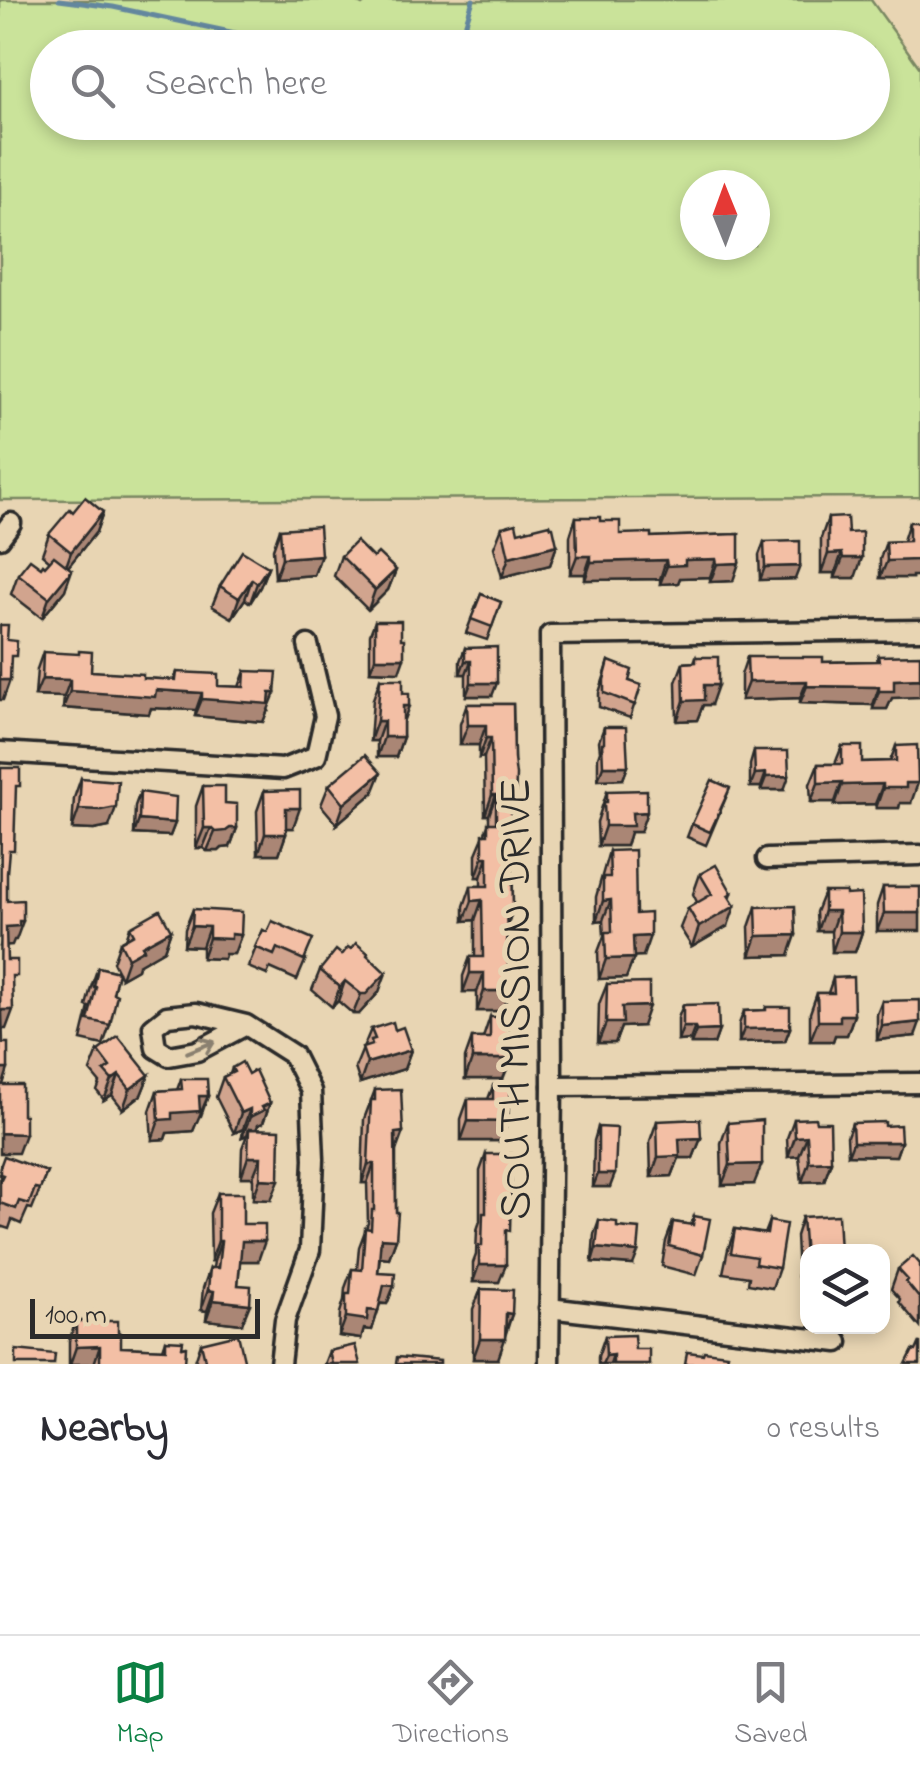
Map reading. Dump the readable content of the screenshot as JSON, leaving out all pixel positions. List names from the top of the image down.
{
  "streets": {
    "street": ["SOUTH MISSION DRIVE"]
  },
  "scale_bar": "100 m",
  "north": "top",
  "page": {
    "search": "Search here",
    "scale": "100 m",
    "heading": ["Nearby", "0 results"],
    "nav": ["Map", "Directions", "Saved"]
  }
}
